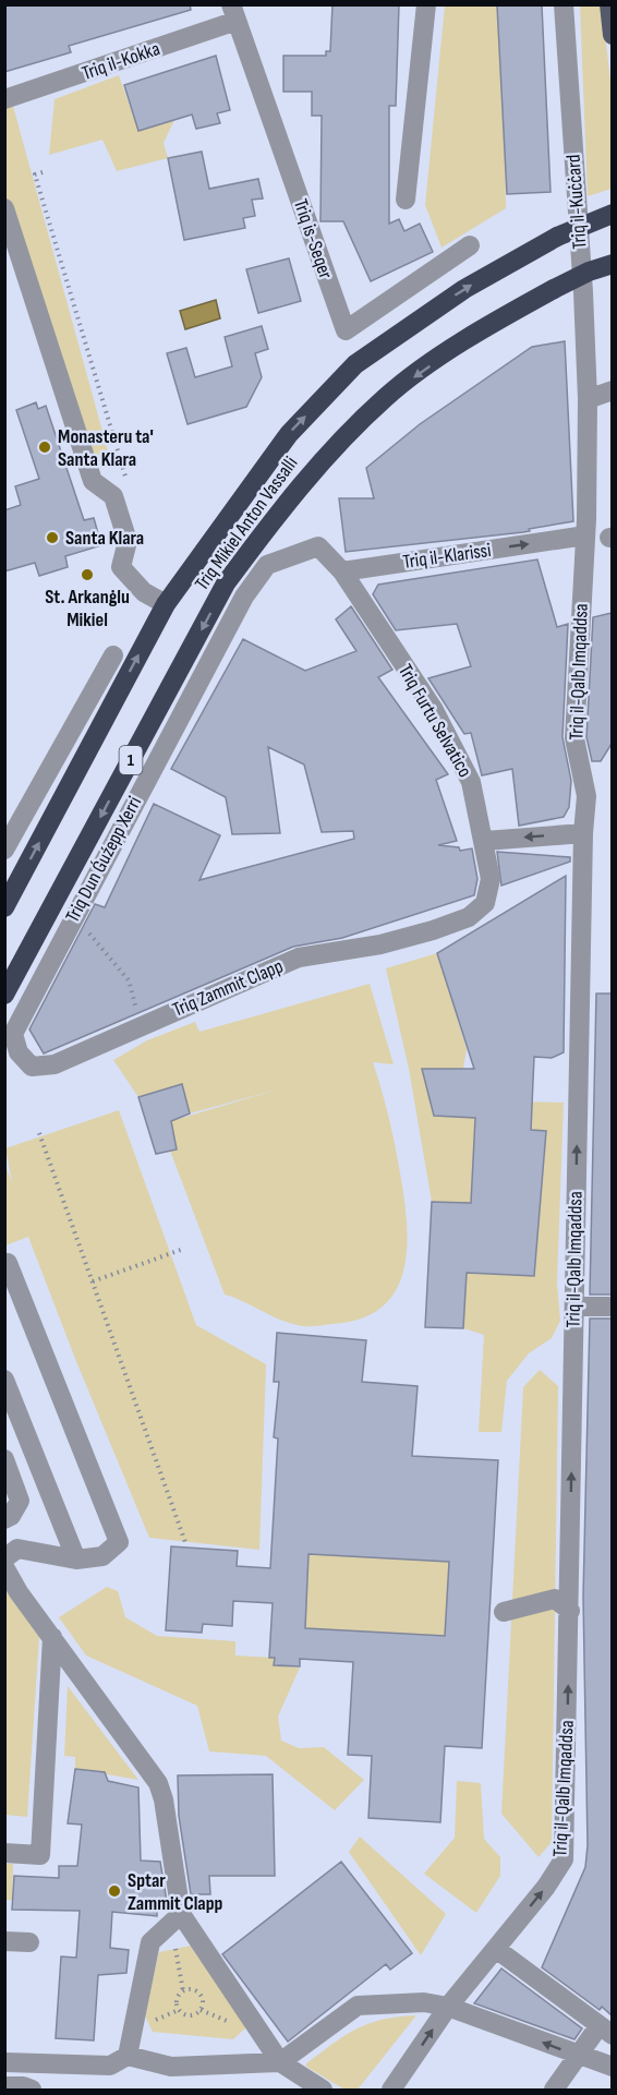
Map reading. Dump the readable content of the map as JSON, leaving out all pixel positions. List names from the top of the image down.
{
  "streets": {
    "highway": ["Triq Mikiel Anton Vassalli", "1"],
    "street": [
      "Triq il-Kokka",
      "Triq il-Kuċċard",
      "Triq is-Seqer",
      "Triq il-Klarissi",
      "Triq il-Qalb Imqaddsa",
      "Triq Furtu Selvatico",
      "Triq Dun Ǵuźepp Xerri",
      "Triq Zammit Clapp"
    ]
  },
  "crossings": [
    ["Triq il-Kokka", "Triq is-Seqer"],
    ["Triq il-Kuċċard", "Triq il-Qalb Imqaddsa"],
    ["Triq il-Klarissi", "Triq il-Qalb Imqaddsa"],
    ["Triq il-Klarissi", "Triq Furtu Selvatico"],
    ["Triq il-Klarissi", "Triq Dun Ǵuźepp Xerri"],
    ["Triq Furtu Selvatico", "Triq Dun Ǵuźepp Xerri"],
    ["Triq Furtu Selvatico", "Triq Zammit Clapp"],
    ["Triq Dun Ǵuźepp Xerri", "Triq Zammit Clapp"]
  ],
  "one_way": ["Triq il-Klarissi", "Triq il-Qalb Imqaddsa"],
  "places": [
    "Monasteru ta' Santa Klara",
    "Santa Klara",
    "St. Arkanġlu Mikiel",
    "Sptar Zammit Clapp"
  ]
}
